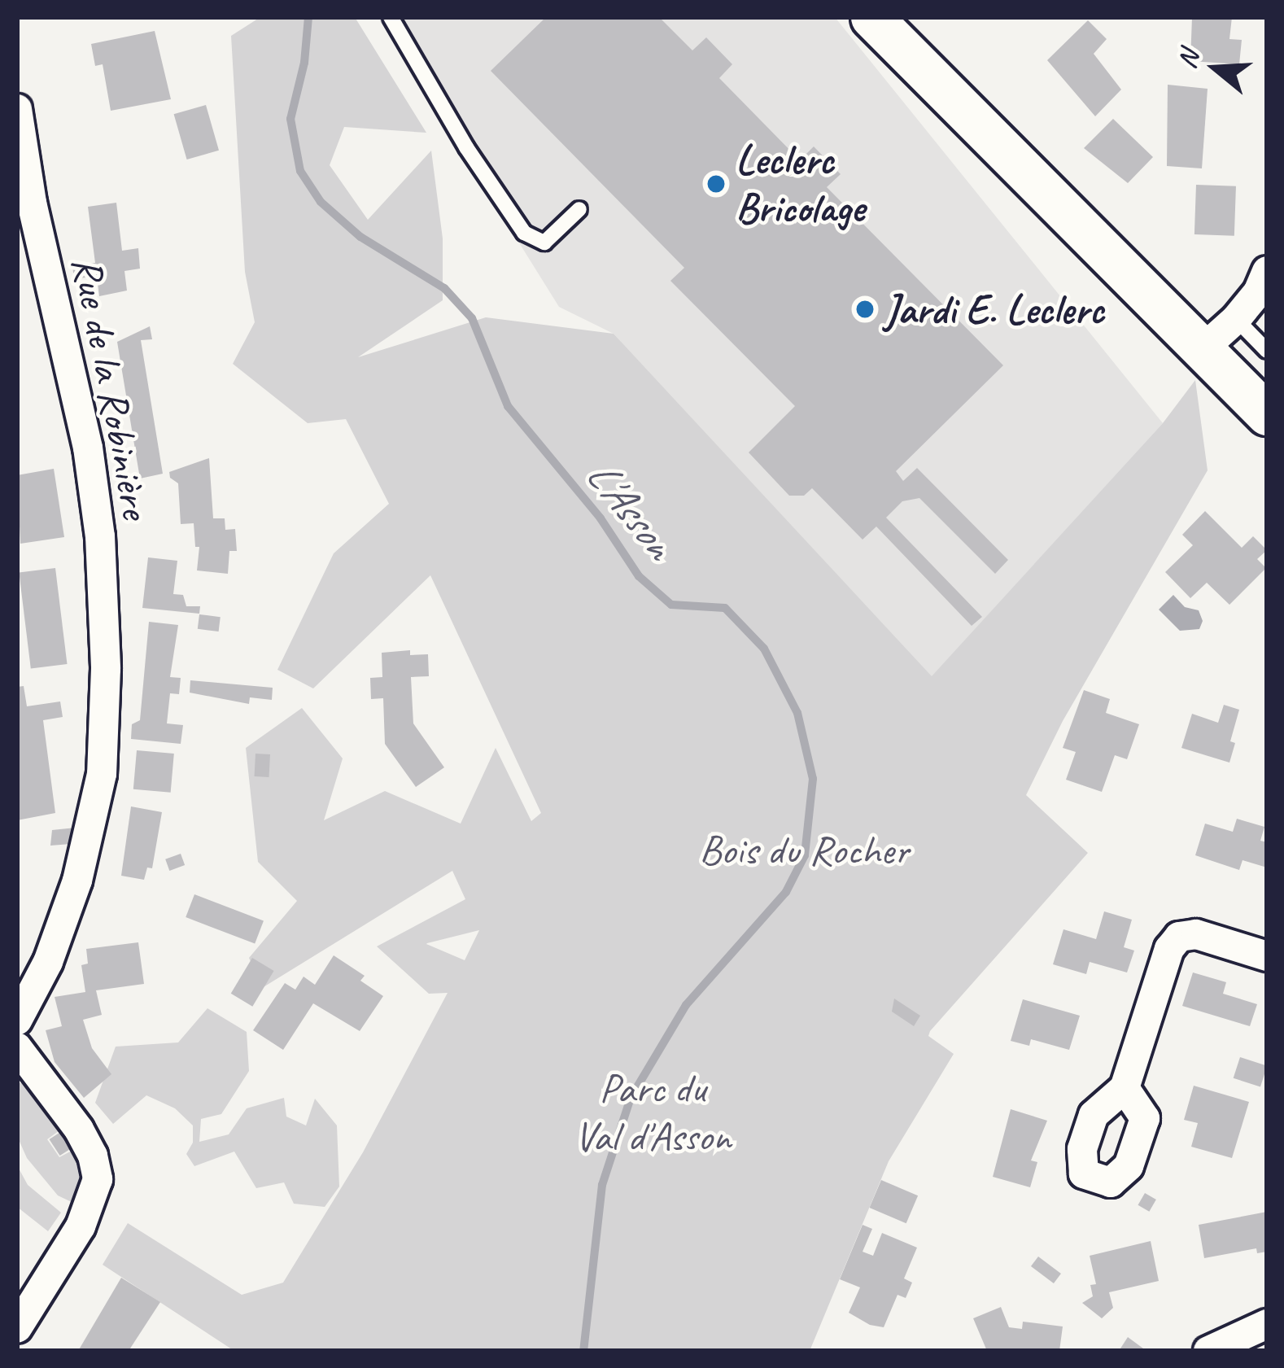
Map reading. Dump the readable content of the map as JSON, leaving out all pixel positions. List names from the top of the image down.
{
  "streets": {
    "street": ["Rue de la Robinière"]
  },
  "water": ["L'Asson"],
  "parks": ["Bois du Rocher", "Parc du Val d'Asson"],
  "places": ["Leclerc Bricolage", "Jardi E. Leclerc"],
  "north": "left"
}
